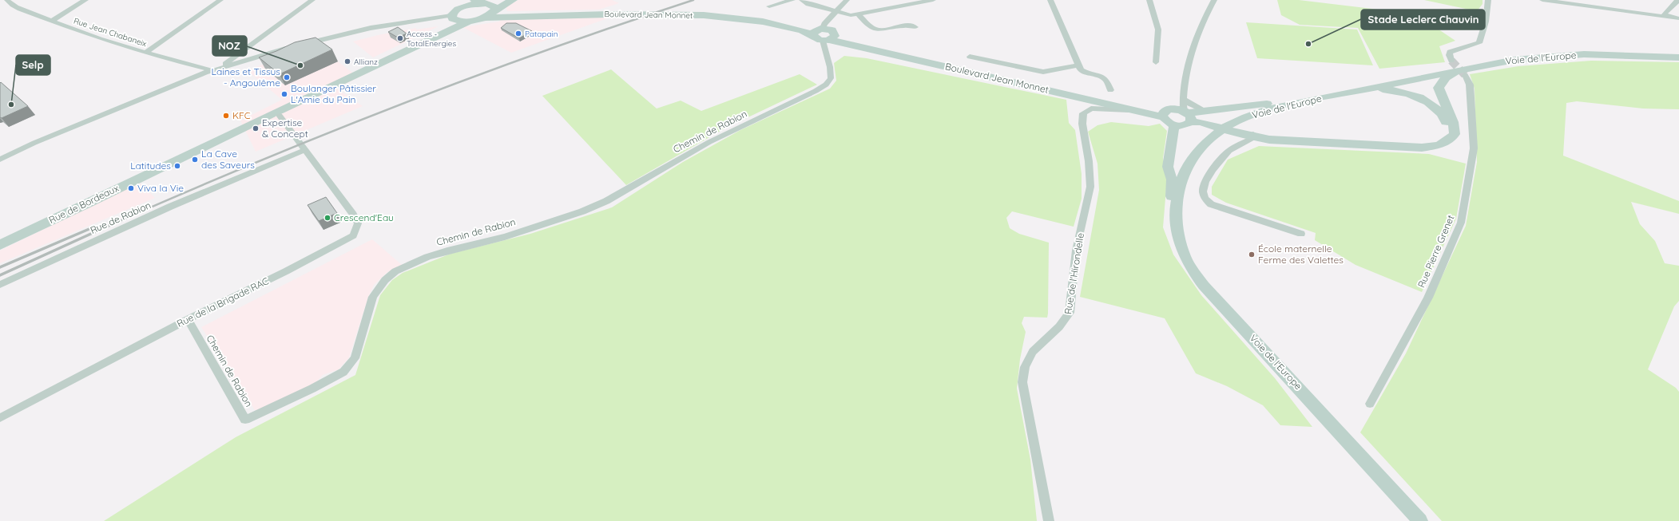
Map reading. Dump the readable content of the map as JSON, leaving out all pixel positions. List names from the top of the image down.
{
  "streets": {
    "main road": ["Boulevard Jean Monnet", "Voie de l'Europe", "Rue de Bordeaux"],
    "street": [
      "Rue Jean Chabaneix",
      "Chemin de Rabion",
      "Rue de Rabion",
      "Rue Pierre Grenet",
      "Rue de l'Hirondelle",
      "Rue de la Brigade RAC"
    ]
  },
  "crossings": [
    ["Boulevard Jean Monnet", "Chemin de Rabion"],
    ["Boulevard Jean Monnet", "Rue de l'Hirondelle"],
    ["Chemin de Rabion", "Rue de la Brigade RAC"],
    ["Rue de Bordeaux", "Rue de la Brigade RAC"],
    ["Rue de Rabion", "Rue de la Brigade RAC"]
  ],
  "places": [
    "Patapain",
    "Access - TotalEnergies",
    "Stade Leclerc Chauvin",
    "Allianz",
    "NOZ",
    "Laines et Tissus - Angoulême",
    "Boulanger Pâtissier L'Amie du Pain",
    "Selp",
    "KFC",
    "Expertise & Concept",
    "La Cave des Saveurs",
    "Latitudes",
    "Viva la Vie",
    "Crescend'Eau",
    "École maternelle Ferme des Valettes"
  ]
}
